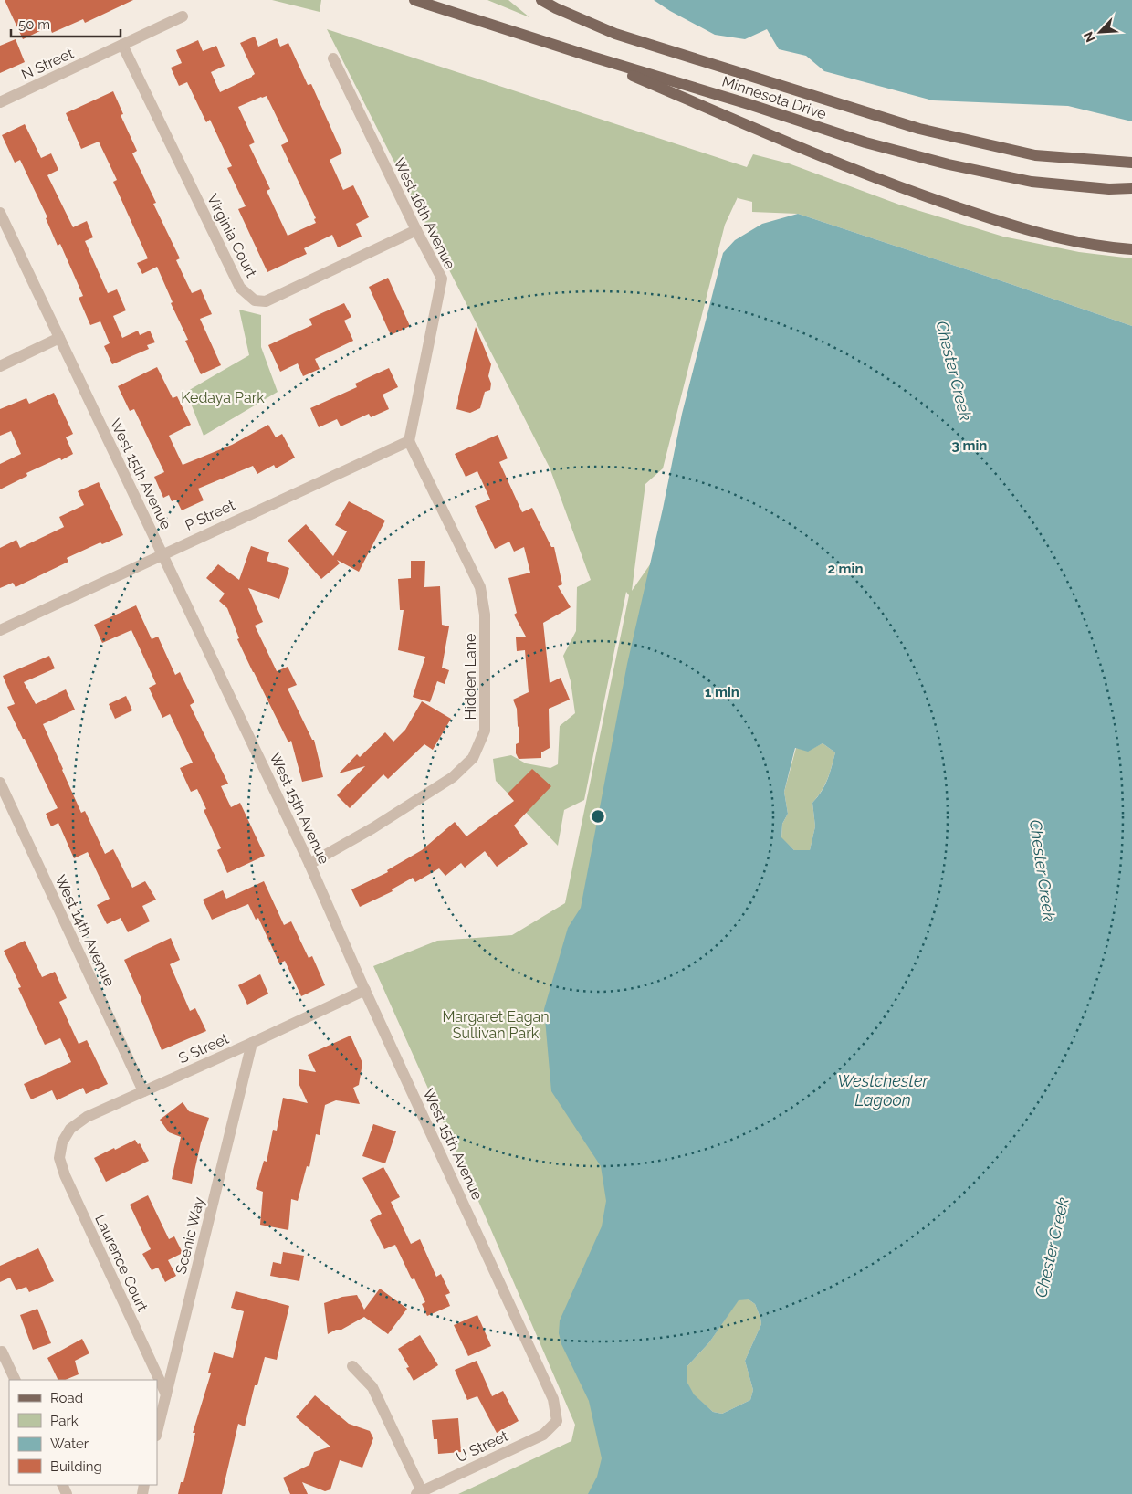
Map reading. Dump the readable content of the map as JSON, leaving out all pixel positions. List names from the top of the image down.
{
  "streets": {
    "main road": ["Minnesota Drive"],
    "street": [
      "N Street",
      "West 16th Avenue",
      "Virginia Court",
      "West 15th Avenue",
      "P Street",
      "Hidden Lane",
      "West 14th Avenue",
      "S Street",
      "Scenic Way",
      "Laurence Court",
      "U Street"
    ]
  },
  "crossings": [
    ["N Street", "Virginia Court"],
    ["West 16th Avenue", "Virginia Court"],
    ["West 16th Avenue", "P Street"],
    ["West 16th Avenue", "Hidden Lane"],
    ["West 15th Avenue", "P Street"],
    ["West 15th Avenue", "Hidden Lane"],
    ["West 15th Avenue", "S Street"],
    ["West 15th Avenue", "U Street"],
    ["P Street", "Hidden Lane"],
    ["West 14th Avenue", "S Street"],
    ["S Street", "Scenic Way"],
    ["S Street", "Laurence Court"],
    ["Scenic Way", "Laurence Court"]
  ],
  "water": ["Chester Creek", "Westchester Lagoon"],
  "parks": ["Kedaya Park", "Margaret Eagan Sullivan Park"],
  "legend": [
    "Road",
    "Park",
    "Water",
    "Building"
  ],
  "scale_bar": "50 m",
  "north": "bottom left",
  "rings": ["3 min", "2 min", "1 min"]
}
